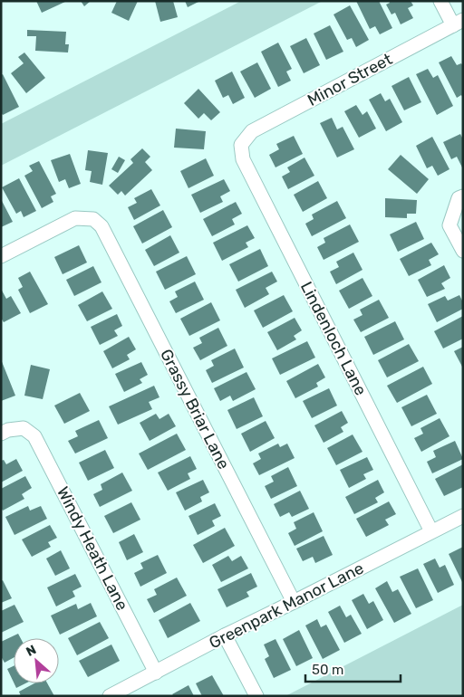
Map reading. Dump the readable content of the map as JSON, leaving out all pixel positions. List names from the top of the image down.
{
  "streets": {
    "street": [
      "Minor Street",
      "Lindenloch Lane",
      "Grassy Briar Lane",
      "Windy Heath Lane",
      "Greenpark Manor Lane"
    ]
  },
  "crossings": [
    ["Minor Street", "Lindenloch Lane"],
    ["Lindenloch Lane", "Greenpark Manor Lane"],
    ["Grassy Briar Lane", "Greenpark Manor Lane"],
    ["Windy Heath Lane", "Greenpark Manor Lane"]
  ],
  "scale_bar": "50 m",
  "north": "top left"
}
